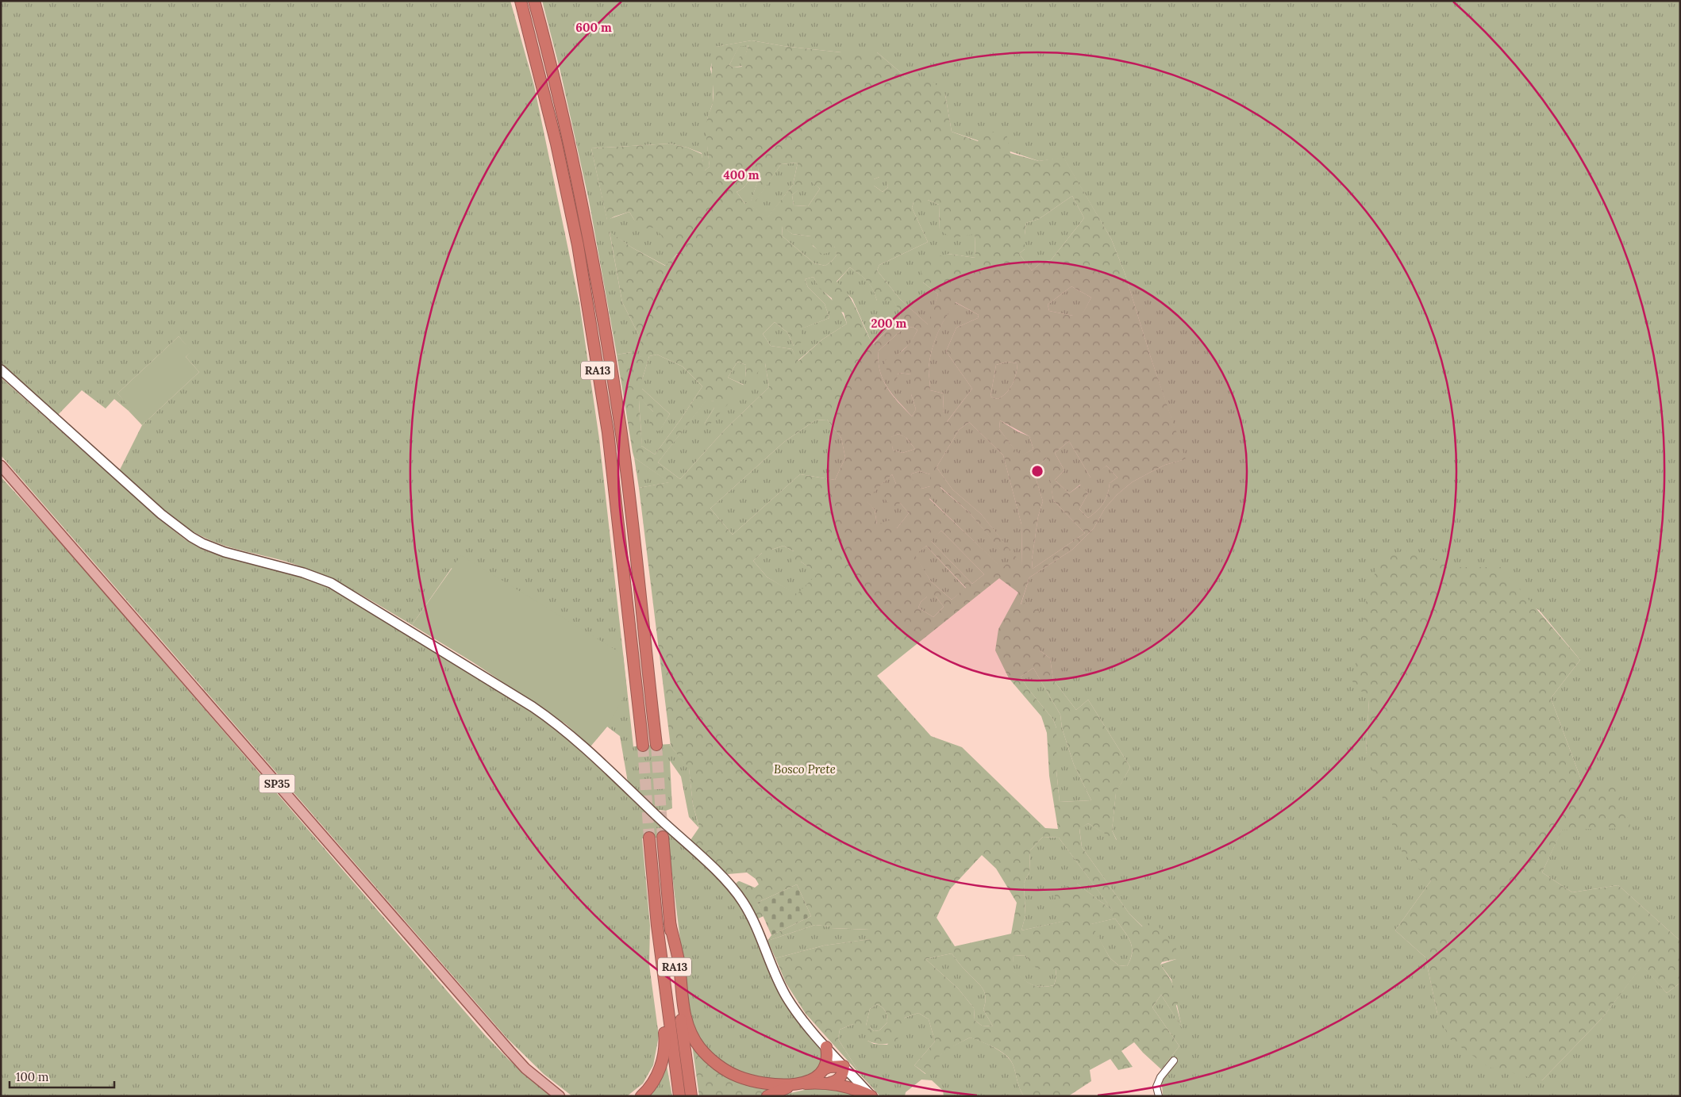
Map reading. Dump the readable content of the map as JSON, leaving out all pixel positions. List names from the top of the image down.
{
  "streets": {
    "highway": ["RA13"],
    "main road": ["SP35"]
  },
  "parks": ["Bosco Prete"],
  "scale_bar": "100 m",
  "rings": ["600 m", "400 m", "200 m"]
}
